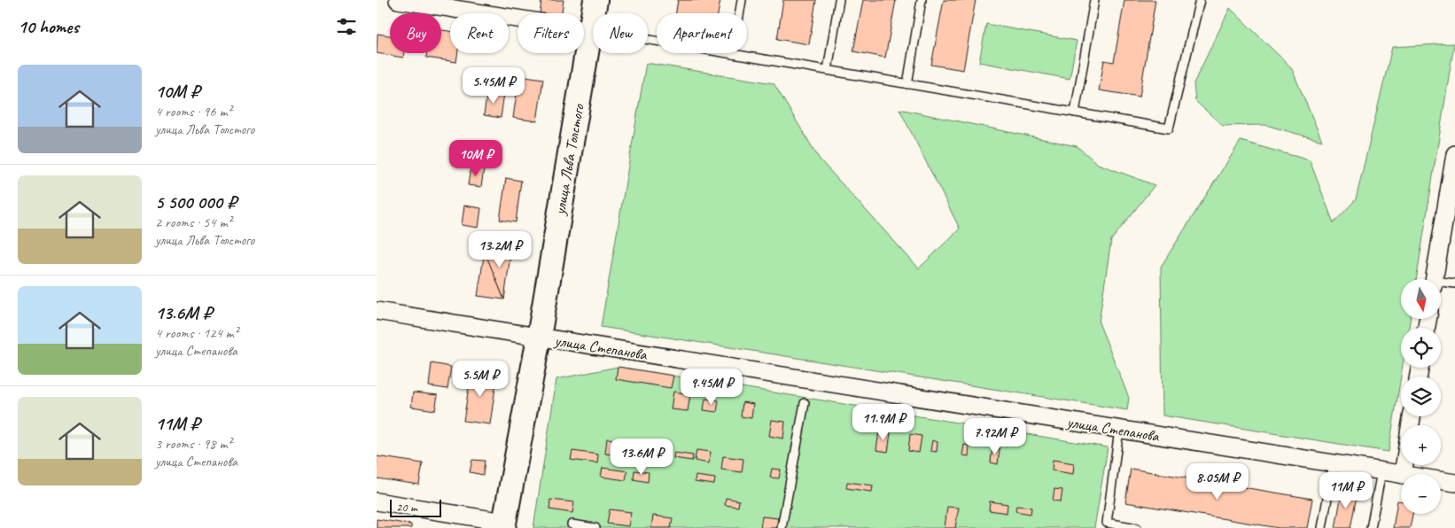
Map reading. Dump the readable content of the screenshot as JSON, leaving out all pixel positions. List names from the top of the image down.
{
  "streets": {
    "street": ["улица Льва Толстого", "улица Степанова"]
  },
  "crossings": [
    ["улица Льва Толстого", "улица Степанова"]
  ],
  "scale_bar": "20 m",
  "north": "bottom",
  "page": {
    "heading": "10 homes",
    "chip": [
      "Buy",
      "Rent",
      "Filters",
      "New",
      "Apartment"
    ],
    "list": [
      {
        "name": "10M ₽",
        "note": "4 rooms · 96 m² · улица Льва Толстого"
      },
      {
        "name": "5 500 000 ₽",
        "note": "2 rooms · 54 m² · улица Льва Толстого"
      },
      {
        "name": "13.6M ₽",
        "note": "4 rooms · 124 m² · улица Степанова"
      },
      {
        "name": "11M ₽",
        "note": "3 rooms · 98 m² · улица Степанова"
      }
    ],
    "price": [
      "5.45M ₽",
      "10M ₽",
      "13.2M ₽",
      "5.5M ₽",
      "9.45M ₽",
      "11.9M ₽",
      "7.92M ₽",
      "13.6M ₽",
      "8.05M ₽",
      "11M ₽"
    ],
    "map_buttons": ["+", "−"],
    "scale": "20 m"
  }
}
